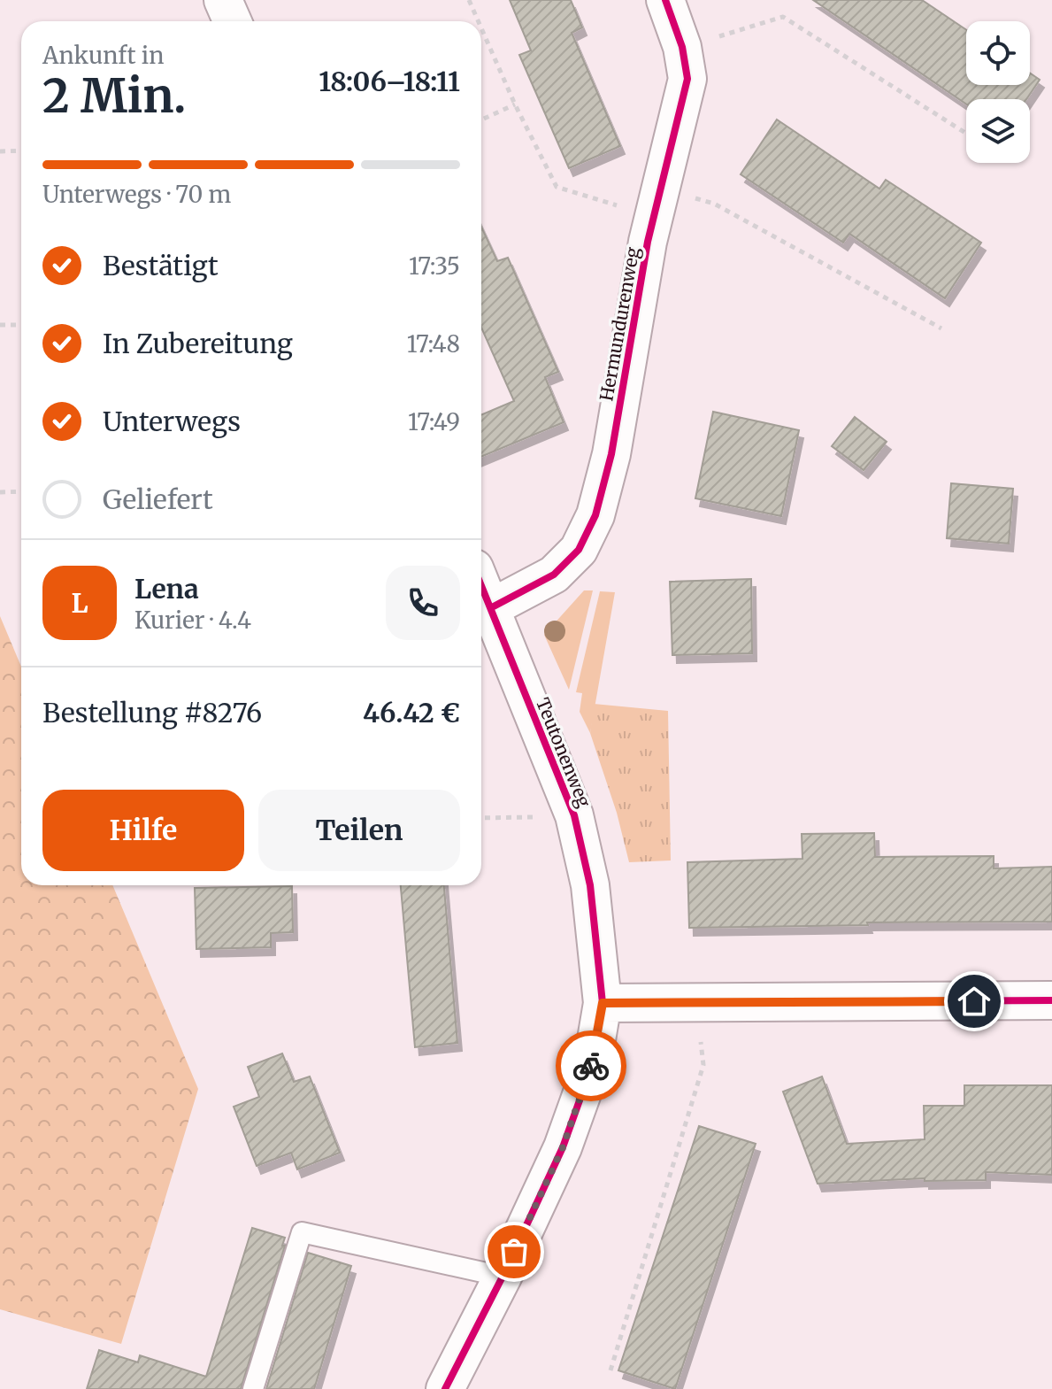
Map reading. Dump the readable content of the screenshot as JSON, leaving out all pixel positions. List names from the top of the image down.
{
  "streets": {
    "street": ["Hermundurenweg", "Teutonenweg"]
  },
  "crossings": [
    ["Hermundurenweg", "Teutonenweg"]
  ],
  "page": {
    "heading": ["2 Min.", "Ankunft in", "18:06–18:11"],
    "panel": [
      "Lena",
      "Kurier · 4.4",
      "Bestellung #8276",
      "46.42 €"
    ],
    "bar": "Unterwegs · 70 m",
    "list": [
      ["Bestätigt", "17:35"],
      ["In Zubereitung", "17:48"],
      ["Unterwegs", "17:49"],
      "Geliefert"
    ],
    "round": "L",
    "buttons": ["Hilfe", "Teilen"]
  }
}
